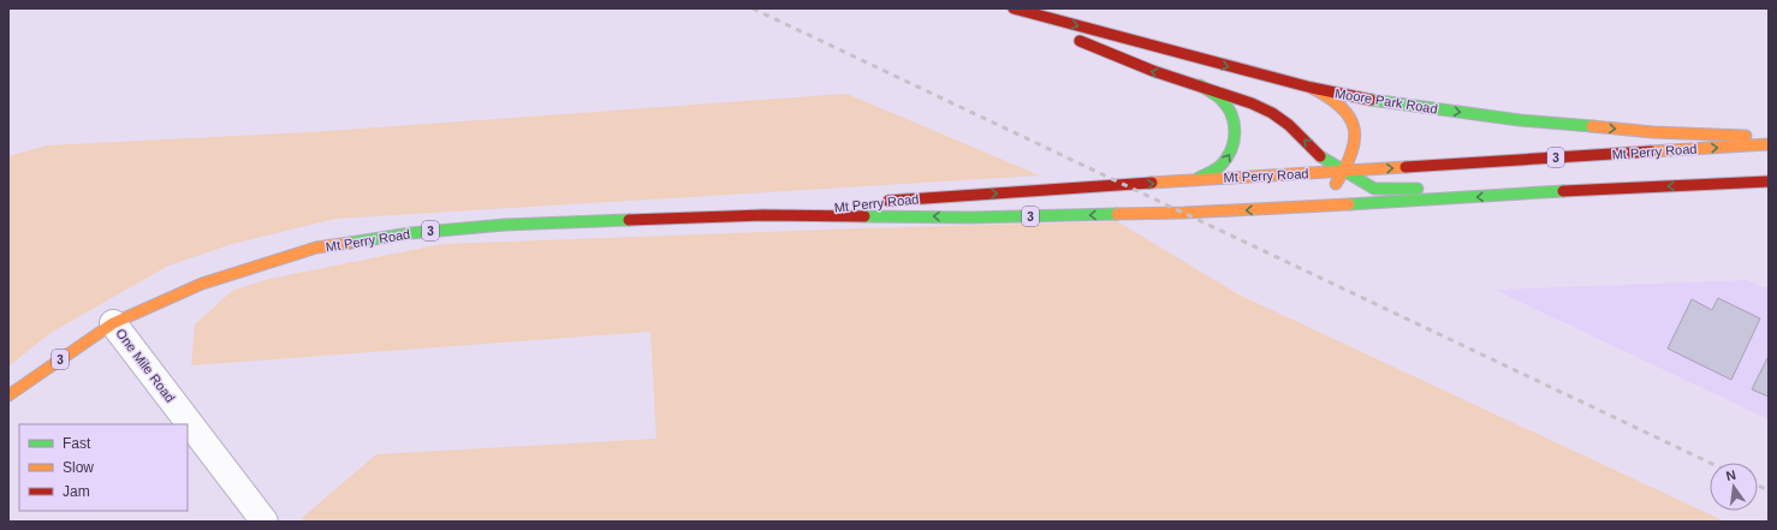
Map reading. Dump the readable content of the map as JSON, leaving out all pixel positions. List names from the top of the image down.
{
  "streets": {
    "main road": ["Moore Park Road", "Mt Perry Road", "3"],
    "street": ["One Mile Road"]
  },
  "crossings": [
    ["Moore Park Road", "Mt Perry Road"],
    ["Mt Perry Road", "One Mile Road"]
  ],
  "legend": ["Fast", "Slow", "Jam"],
  "north": "top"
}
